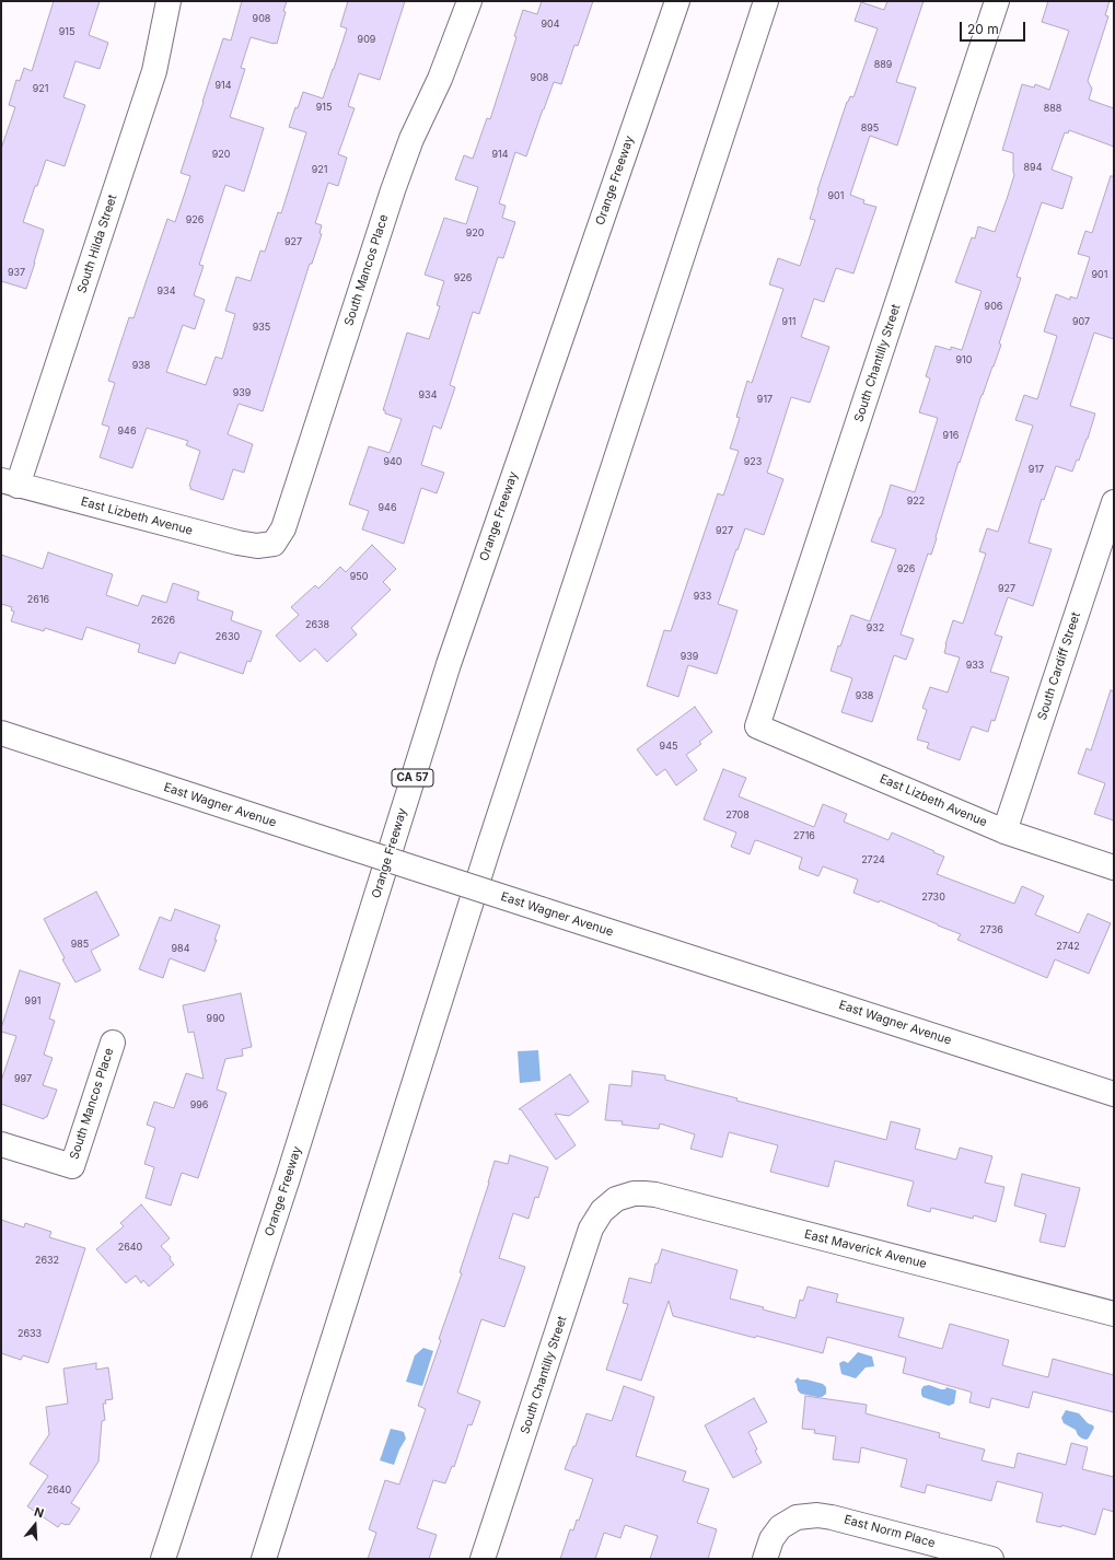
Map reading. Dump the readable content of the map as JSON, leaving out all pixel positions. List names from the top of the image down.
{
  "streets": {
    "main road": [
      "Orange Freeway",
      "South Hilda Street",
      "South Mancos Place",
      "South Chantilly Street",
      "East Lizbeth Avenue",
      "South Cardiff Street",
      "CA 57",
      "East Wagner Avenue",
      "East Maverick Avenue",
      "East Norm Place"
    ]
  },
  "crossings": [
    ["South Hilda Street", "East Lizbeth Avenue"],
    ["South Mancos Place", "East Lizbeth Avenue"],
    ["South Chantilly Street", "East Lizbeth Avenue"],
    ["South Chantilly Street", "East Maverick Avenue"],
    ["East Lizbeth Avenue", "South Cardiff Street"]
  ],
  "house_numbers": [
    "908",
    "904",
    "915",
    "909",
    "889",
    "908",
    "914",
    "921",
    "915",
    "888",
    "895",
    "920",
    "914",
    "894",
    "921",
    "901",
    "926",
    "920",
    "927",
    "937",
    "901",
    "926",
    "934",
    "906",
    "911",
    "907",
    "935",
    "910",
    "938",
    "939",
    "934",
    "917",
    "946",
    "916",
    "940",
    "923",
    "917",
    "922",
    "946",
    "927",
    "926",
    "950",
    "927",
    "933",
    "2616",
    "2626",
    "2638",
    "932",
    "2630",
    "939",
    "933",
    "938",
    "945",
    "2708",
    "2716",
    "2724",
    "2730",
    "2736",
    "985",
    "2742",
    "984",
    "991",
    "990",
    "997",
    "996",
    "2640",
    "2632",
    "2633",
    "2640"
  ],
  "scale_bar": "20 m",
  "north": "top"
}
